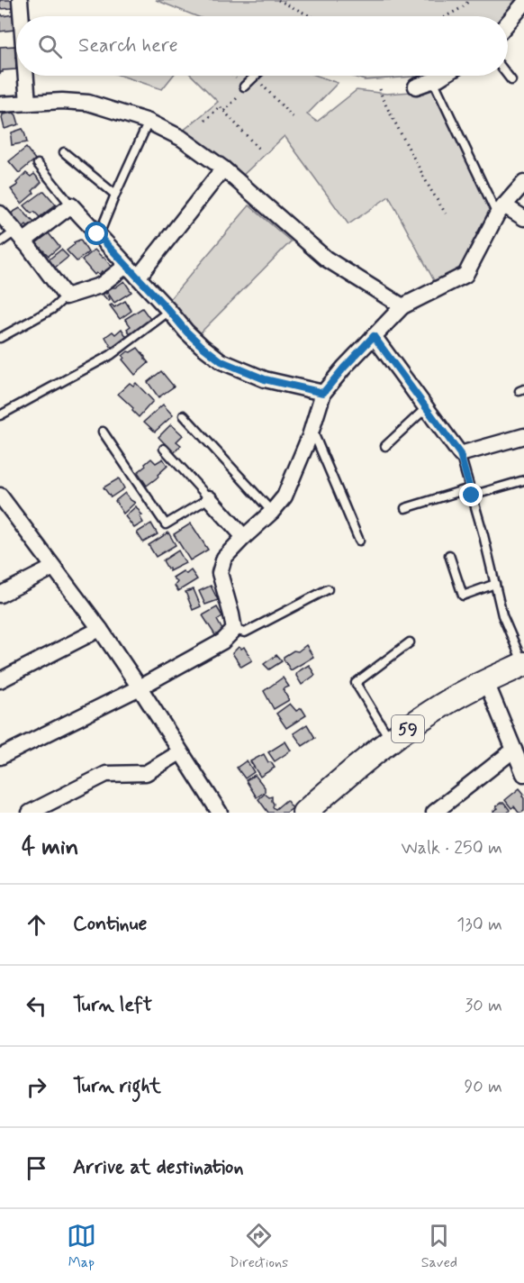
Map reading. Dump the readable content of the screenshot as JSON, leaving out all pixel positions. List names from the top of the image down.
{
  "streets": {
    "main road": ["59"]
  },
  "page": {
    "search": "Search here",
    "heading": ["4 min", "Walk · 250 m"],
    "list": [
      ["Continue", "130 m"],
      ["Turn left", "30 m"],
      ["Turn right", "90 m"],
      "Arrive at destination"
    ],
    "nav": ["Map", "Directions", "Saved"]
  }
}
